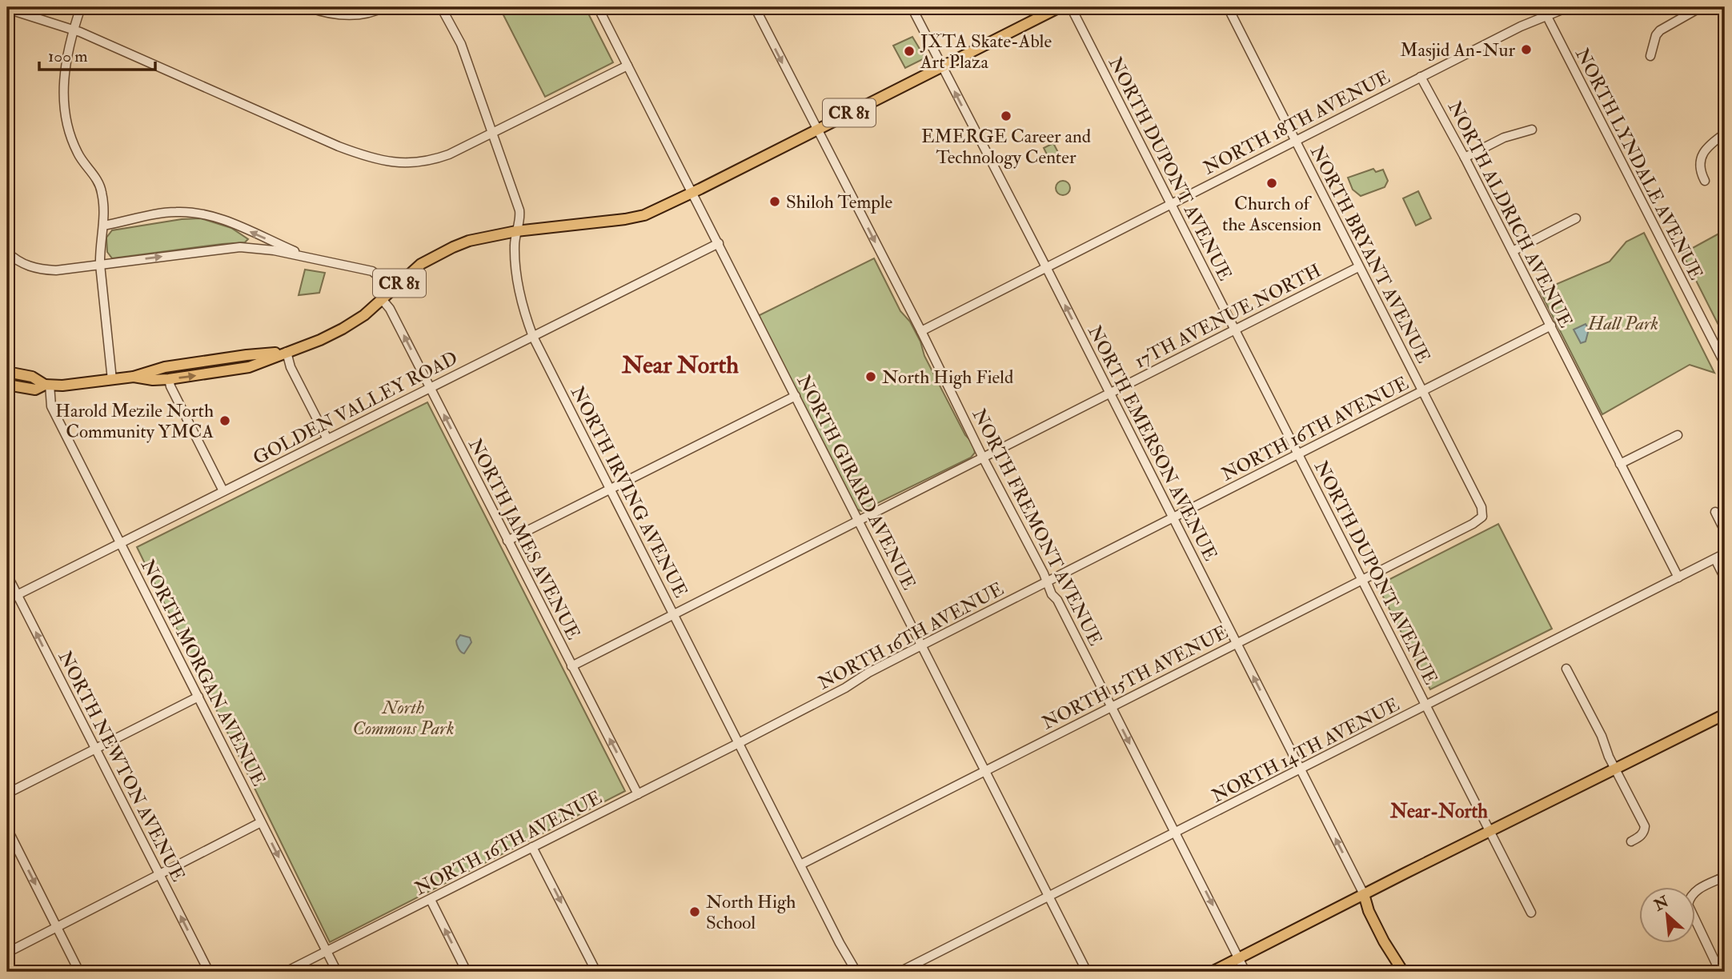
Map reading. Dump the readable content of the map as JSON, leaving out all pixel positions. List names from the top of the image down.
{
  "streets": {
    "main road": ["CR 81"],
    "street": [
      "NORTH 18TH AVENUE",
      "NORTH LYNDALE AVENUE",
      "NORTH DUPONT AVENUE",
      "NORTH ALDRICH AVENUE",
      "NORTH BRYANT AVENUE",
      "17TH AVENUE NORTH",
      "GOLDEN VALLEY ROAD",
      "NORTH 16TH AVENUE",
      "NORTH EMERSON AVENUE",
      "NORTH GIRARD AVENUE",
      "NORTH IRVING AVENUE",
      "NORTH FREMONT AVENUE",
      "NORTH JAMES AVENUE",
      "NORTH MORGAN AVENUE",
      "NORTH 15TH AVENUE",
      "NORTH 14TH AVENUE",
      "NORTH NEWTON AVENUE"
    ]
  },
  "crossings": [
    ["CR 81", "NORTH EMERSON AVENUE"],
    ["CR 81", "NORTH GIRARD AVENUE"],
    ["CR 81", "NORTH IRVING AVENUE"],
    ["CR 81", "NORTH FREMONT AVENUE"],
    ["CR 81", "NORTH JAMES AVENUE"],
    ["CR 81", "NORTH MORGAN AVENUE"],
    ["NORTH 18TH AVENUE", "NORTH LYNDALE AVENUE"],
    ["NORTH 18TH AVENUE", "NORTH DUPONT AVENUE"],
    ["NORTH 18TH AVENUE", "NORTH ALDRICH AVENUE"],
    ["NORTH 18TH AVENUE", "NORTH BRYANT AVENUE"],
    ["NORTH 18TH AVENUE", "NORTH EMERSON AVENUE"],
    ["NORTH 18TH AVENUE", "NORTH FREMONT AVENUE"],
    ["NORTH DUPONT AVENUE", "17TH AVENUE NORTH"],
    ["NORTH DUPONT AVENUE", "NORTH 16TH AVENUE"],
    ["NORTH DUPONT AVENUE", "NORTH 15TH AVENUE"],
    ["NORTH DUPONT AVENUE", "NORTH 14TH AVENUE"],
    ["NORTH ALDRICH AVENUE", "NORTH 16TH AVENUE"],
    ["NORTH ALDRICH AVENUE", "NORTH 14TH AVENUE"],
    ["NORTH BRYANT AVENUE", "17TH AVENUE NORTH"],
    ["NORTH BRYANT AVENUE", "NORTH 16TH AVENUE"],
    ["NORTH BRYANT AVENUE", "NORTH 15TH AVENUE"],
    ["17TH AVENUE NORTH", "NORTH EMERSON AVENUE"],
    ["17TH AVENUE NORTH", "NORTH GIRARD AVENUE"],
    ["17TH AVENUE NORTH", "NORTH IRVING AVENUE"],
    ["17TH AVENUE NORTH", "NORTH FREMONT AVENUE"],
    ["17TH AVENUE NORTH", "NORTH JAMES AVENUE"],
    ["GOLDEN VALLEY ROAD", "NORTH GIRARD AVENUE"],
    ["GOLDEN VALLEY ROAD", "NORTH IRVING AVENUE"],
    ["GOLDEN VALLEY ROAD", "NORTH JAMES AVENUE"],
    ["GOLDEN VALLEY ROAD", "NORTH MORGAN AVENUE"],
    ["GOLDEN VALLEY ROAD", "NORTH NEWTON AVENUE"],
    ["NORTH 16TH AVENUE", "NORTH EMERSON AVENUE"],
    ["NORTH 16TH AVENUE", "NORTH GIRARD AVENUE"],
    ["NORTH 16TH AVENUE", "NORTH IRVING AVENUE"],
    ["NORTH 16TH AVENUE", "NORTH FREMONT AVENUE"],
    ["NORTH 16TH AVENUE", "NORTH JAMES AVENUE"],
    ["NORTH 16TH AVENUE", "NORTH MORGAN AVENUE"],
    ["NORTH EMERSON AVENUE", "NORTH 15TH AVENUE"],
    ["NORTH EMERSON AVENUE", "NORTH 14TH AVENUE"],
    ["NORTH GIRARD AVENUE", "NORTH 15TH AVENUE"],
    ["NORTH GIRARD AVENUE", "NORTH 14TH AVENUE"],
    ["NORTH IRVING AVENUE", "NORTH 15TH AVENUE"],
    ["NORTH FREMONT AVENUE", "NORTH 15TH AVENUE"],
    ["NORTH FREMONT AVENUE", "NORTH 14TH AVENUE"]
  ],
  "one_way": [
    "NORTH EMERSON AVENUE",
    "NORTH FREMONT AVENUE",
    "NORTH JAMES AVENUE",
    "NORTH NEWTON AVENUE"
  ],
  "districts": ["Near North", "Near-North"],
  "parks": ["Hall Park", "North Commons Park"],
  "places": [
    "Masjid An-Nur",
    "JXTA Skate-Able Art Plaza",
    "EMERGE Career and Technology Center",
    "Church of the Ascension",
    "Shiloh Temple",
    "North High Field",
    "Harold Mezile North Community YMCA",
    "North High School"
  ],
  "scale_bar": "100 m",
  "north": "top left"
}
